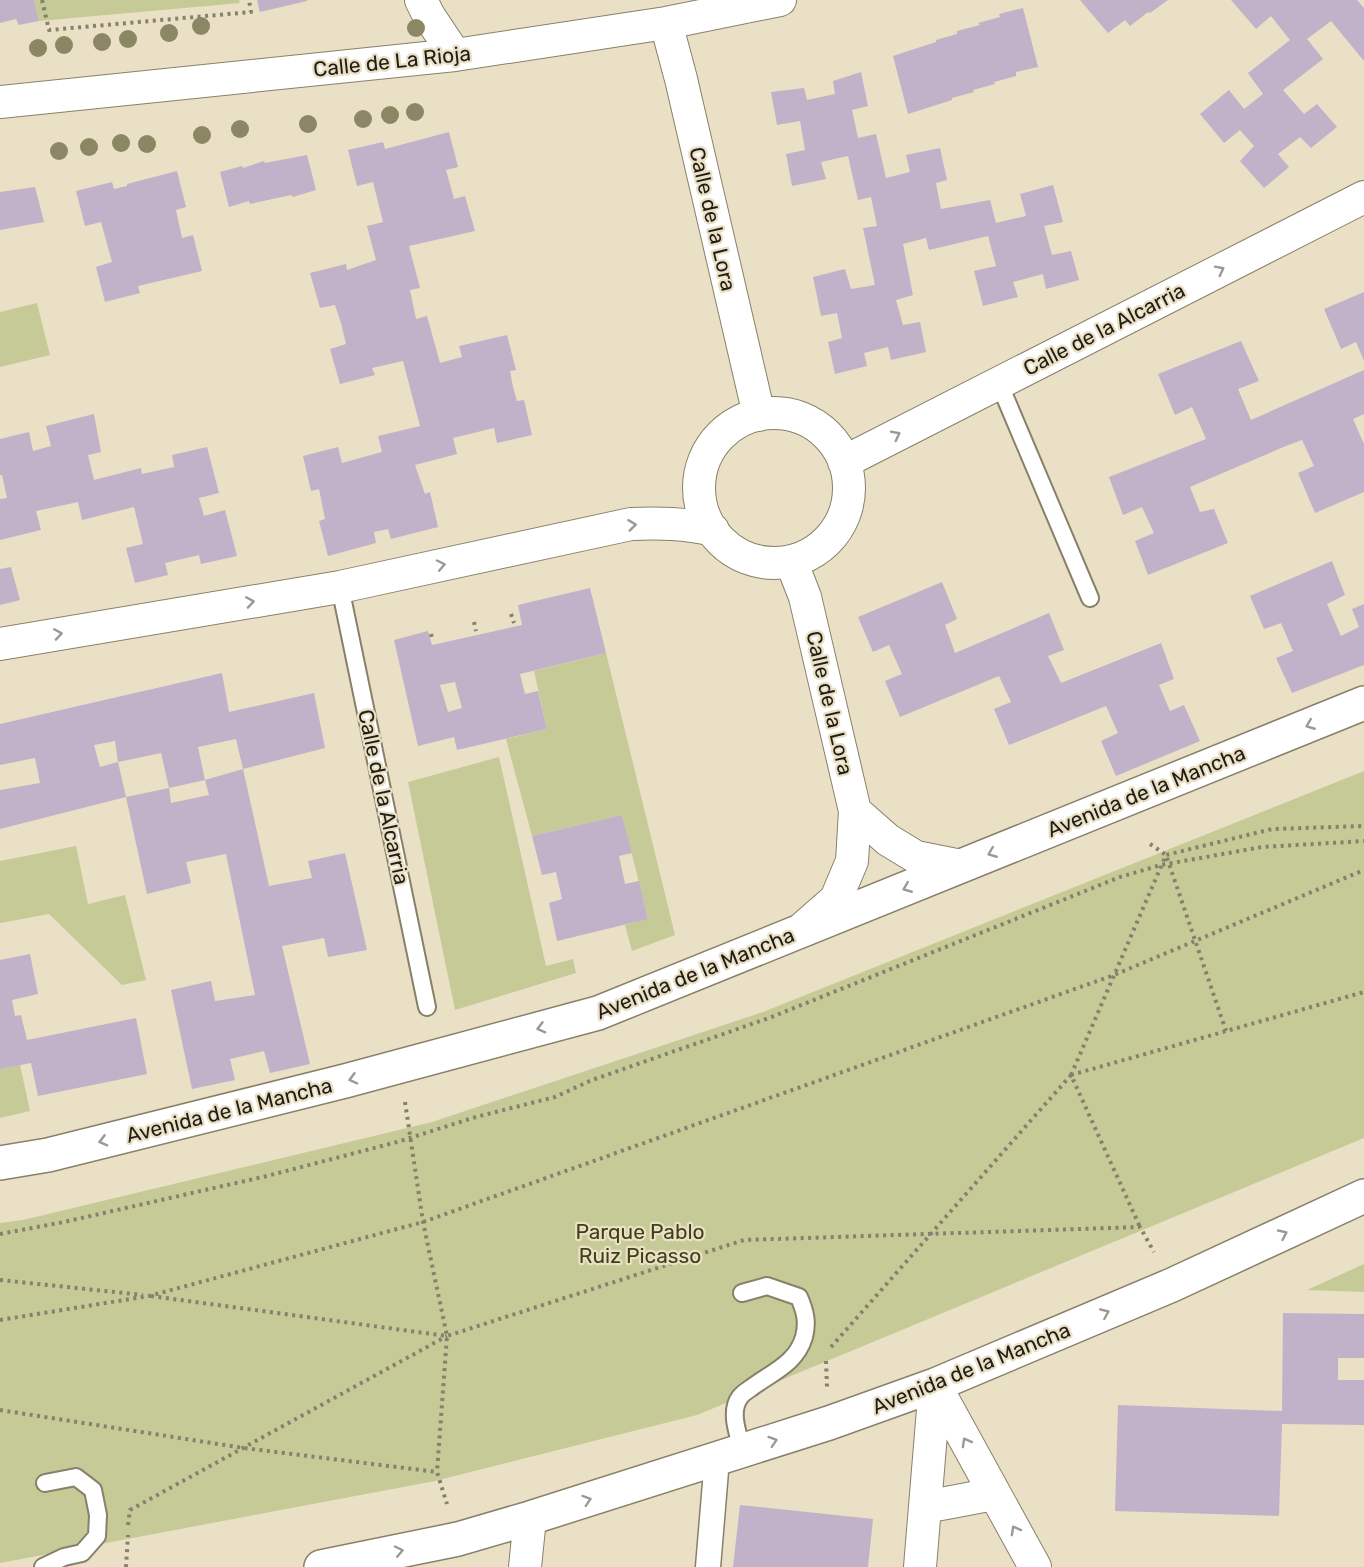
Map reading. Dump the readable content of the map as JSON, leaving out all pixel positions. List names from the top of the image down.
{
  "streets": {
    "main road": ["Avenida de la Mancha"],
    "street": ["Calle de La Rioja", "Calle de la Lora", "Calle de la Alcarria"]
  },
  "crossings": [
    ["Calle de La Rioja", "Calle de la Lora"],
    ["Calle de la Lora", "Calle de la Alcarria"],
    ["Calle de la Lora", "Avenida de la Mancha"]
  ],
  "one_way": ["Calle de la Alcarria"],
  "parks": ["Parque Pablo Ruiz Picasso"]
}
